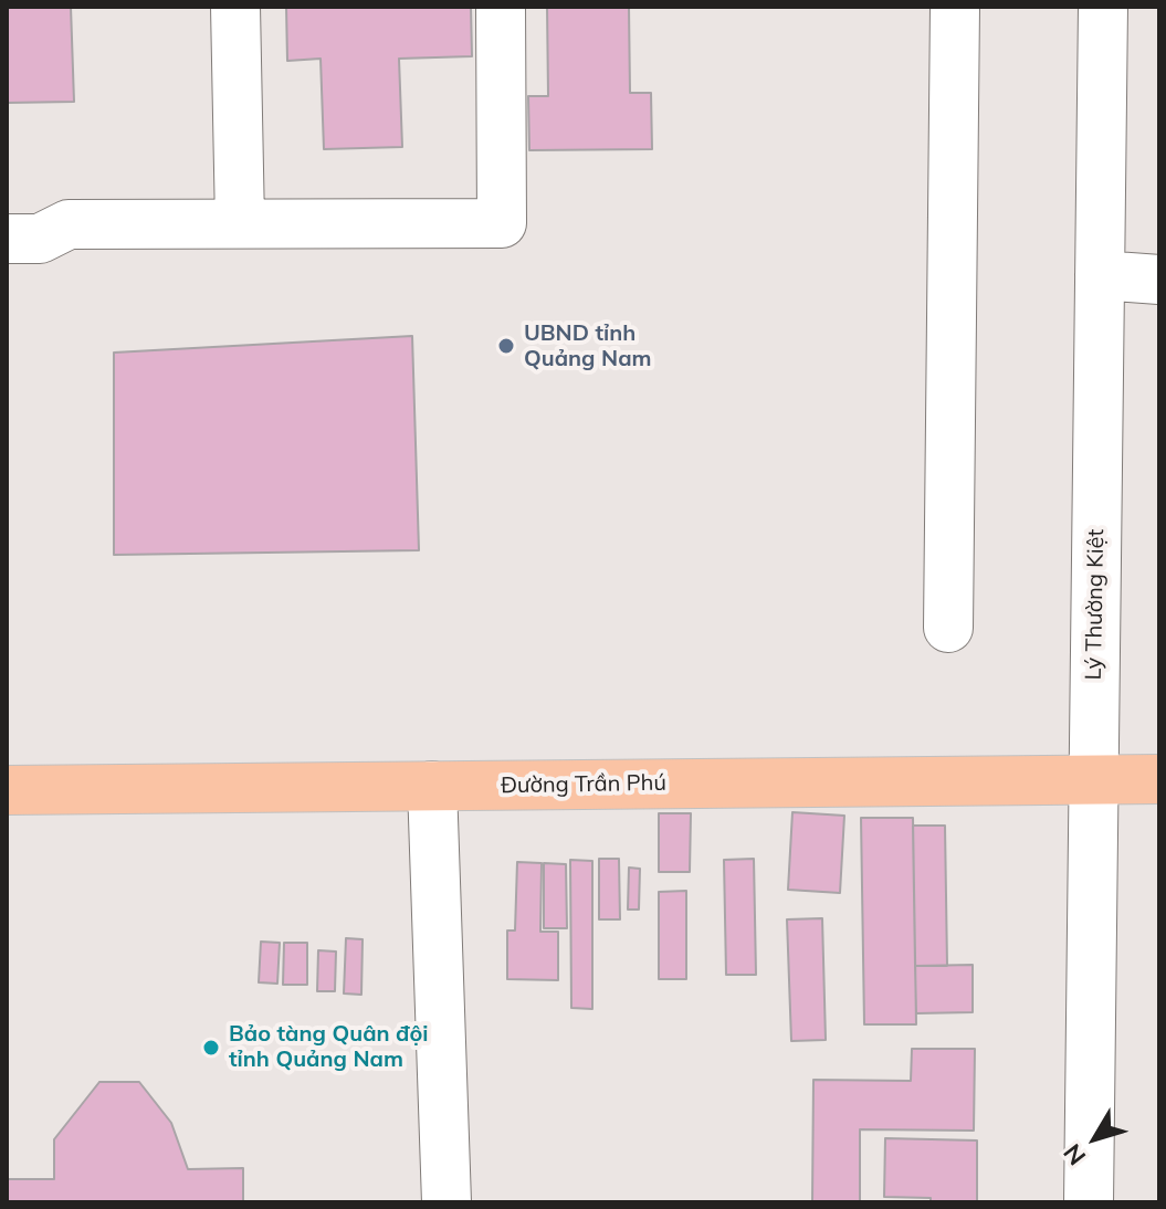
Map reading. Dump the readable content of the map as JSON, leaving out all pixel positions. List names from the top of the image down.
{
  "streets": {
    "main road": ["Đường Trần Phú"],
    "street": ["Lý Thường Kiệt"]
  },
  "crossings": [
    ["Lý Thường Kiệt", "Đường Trần Phú"]
  ],
  "places": ["UBND tỉnh Quảng Nam", "Bảo tàng Quân đội tỉnh Quảng Nam"],
  "north": "bottom left"
}
